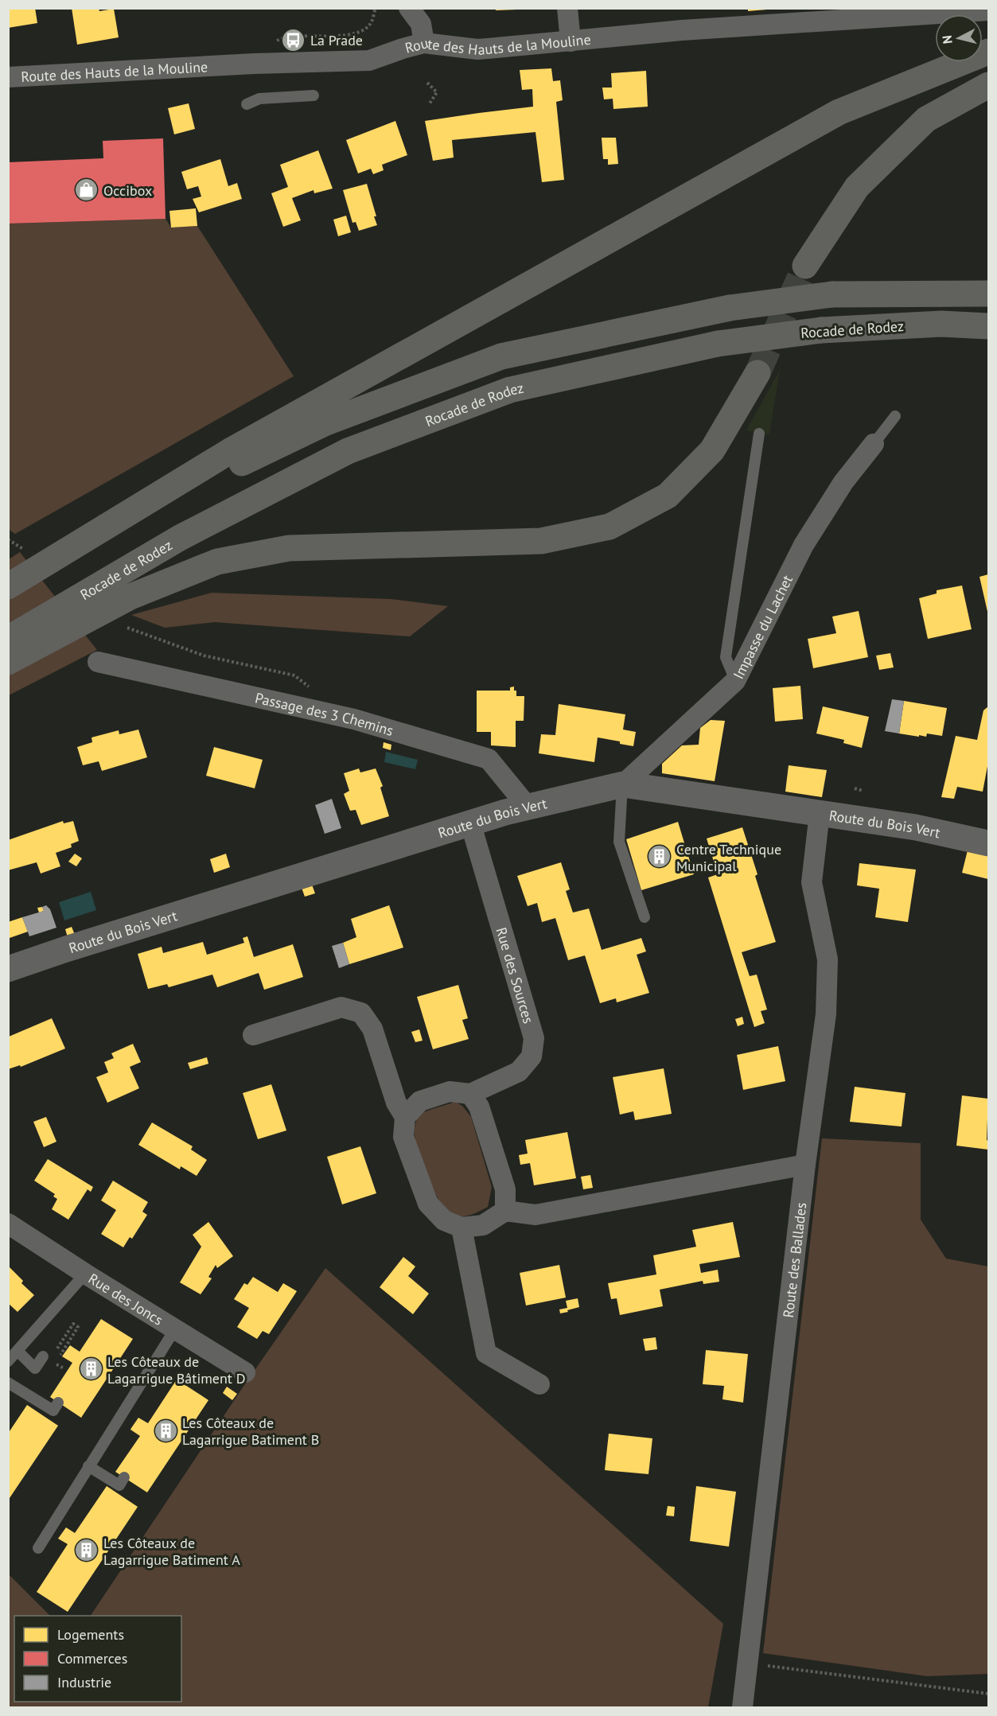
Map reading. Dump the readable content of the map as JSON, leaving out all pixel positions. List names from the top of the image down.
{
  "streets": {
    "highway": ["Rocade de Rodez"],
    "street": [
      "Route des Hauts de la Mouline",
      "Impasse du Lachet",
      "Passage des 3 Chemins",
      "Route du Bois Vert",
      "Rue des Sources",
      "Route des Ballades",
      "Rue des Joncs"
    ]
  },
  "crossings": [
    ["Impasse du Lachet", "Route du Bois Vert"],
    ["Passage des 3 Chemins", "Route du Bois Vert"],
    ["Route du Bois Vert", "Rue des Sources"],
    ["Route du Bois Vert", "Route des Ballades"]
  ],
  "places": {
    "bus stop": ["La Prade"],
    "shop": ["Occibox"],
    "building": [
      "Centre Technique Municipal",
      "Les Côteaux de Lagarrigue Bâtiment D",
      "Les Côteaux de Lagarrigue Batiment B",
      "Les Côteaux de Lagarrigue Batiment A"
    ]
  },
  "legend": ["Logements", "Commerces", "Industrie"],
  "north": "left"
}
